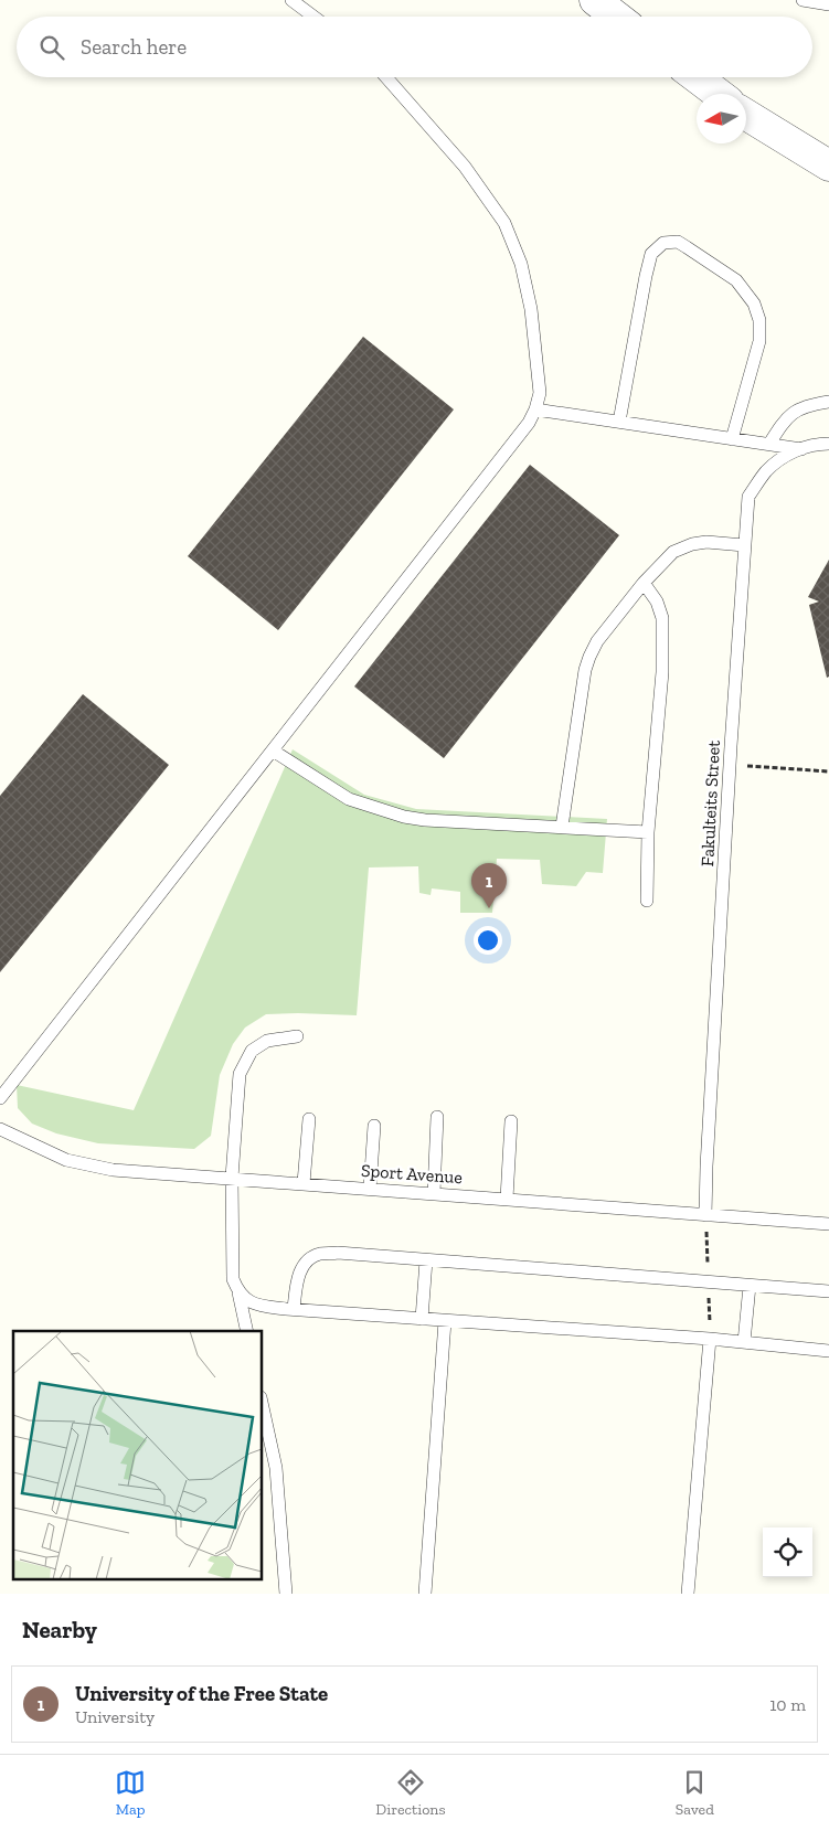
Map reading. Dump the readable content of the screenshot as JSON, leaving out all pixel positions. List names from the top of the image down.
{
  "streets": {
    "lane": ["Fakulteits Street", "Sport Avenue"]
  },
  "crossings": [
    ["Fakulteits Street", "Sport Avenue"]
  ],
  "north": "left",
  "page": {
    "search": "Search here",
    "pins": "1",
    "heading": "Nearby",
    "list": [
      {
        "mark": "1",
        "name": "University of the Free State",
        "note": "University",
        "value": "10 m"
      }
    ],
    "nav": ["Map", "Directions", "Saved"]
  }
}
